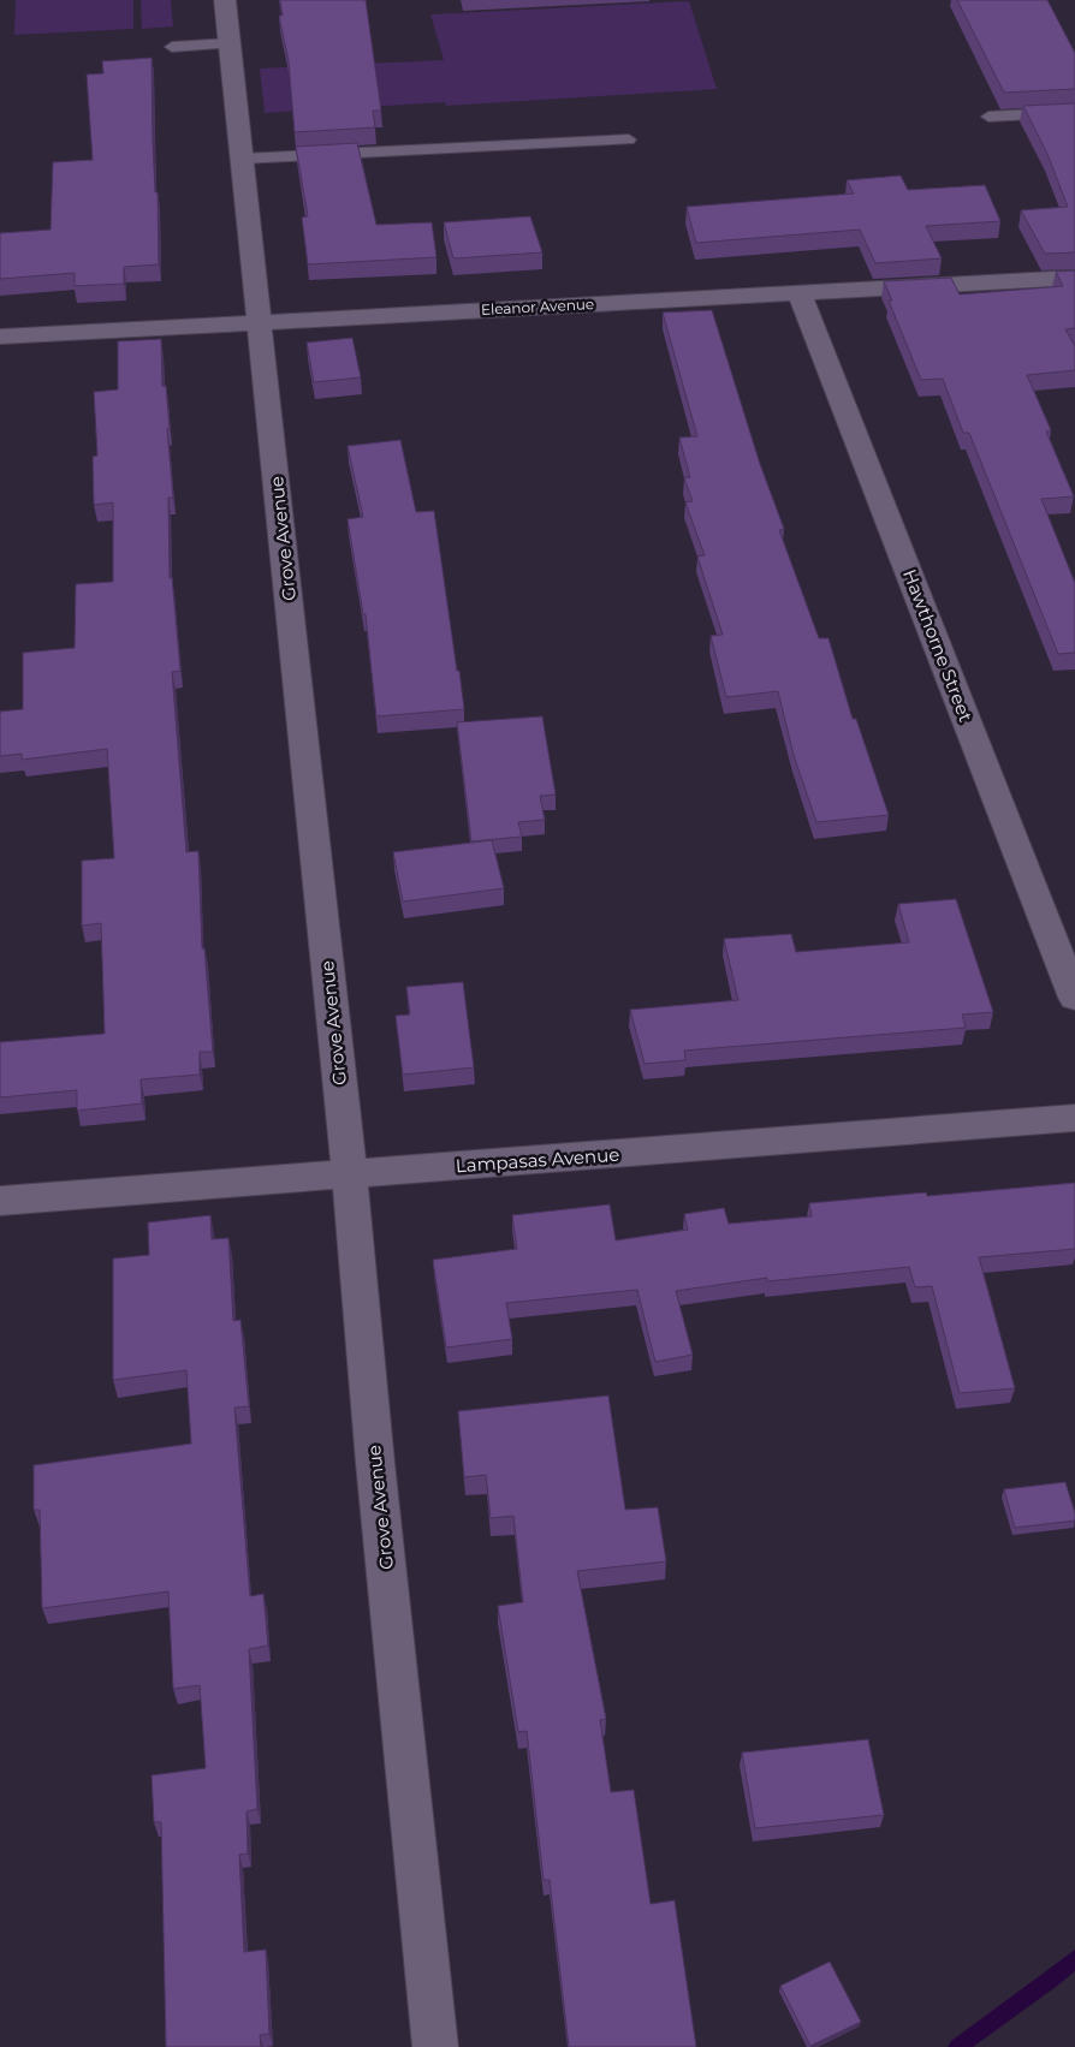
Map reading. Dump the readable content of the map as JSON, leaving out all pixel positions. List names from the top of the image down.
{
  "streets": {
    "street": [
      "Eleanor Avenue",
      "Grove Avenue",
      "Hawthorne Street",
      "Lampasas Avenue"
    ]
  },
  "crossings": [
    ["Eleanor Avenue", "Grove Avenue"],
    ["Eleanor Avenue", "Hawthorne Street"],
    ["Grove Avenue", "Lampasas Avenue"]
  ]
}
